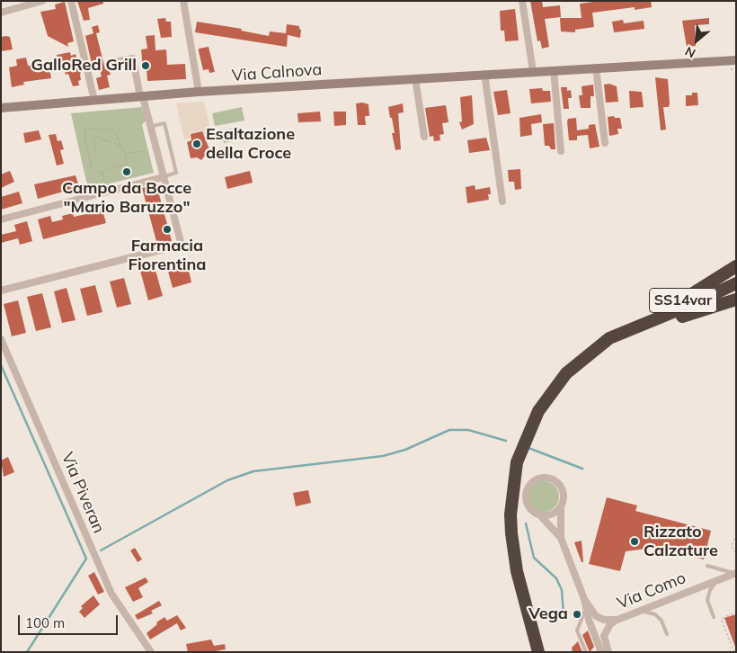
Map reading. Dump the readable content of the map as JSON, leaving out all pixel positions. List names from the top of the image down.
{
  "streets": {
    "highway": ["SS14var"],
    "main road": ["Via Calnova"],
    "street": ["Via Piveran", "Via Como"]
  },
  "places": [
    "GalloRed Grill",
    "Esaltazione della Croce",
    "Campo da Bocce \"Mario Baruzzo\"",
    "Farmacia Fiorentina",
    "Rizzato Calzature",
    "Vega"
  ],
  "scale_bar": "100 m",
  "north": "bottom left"
}
